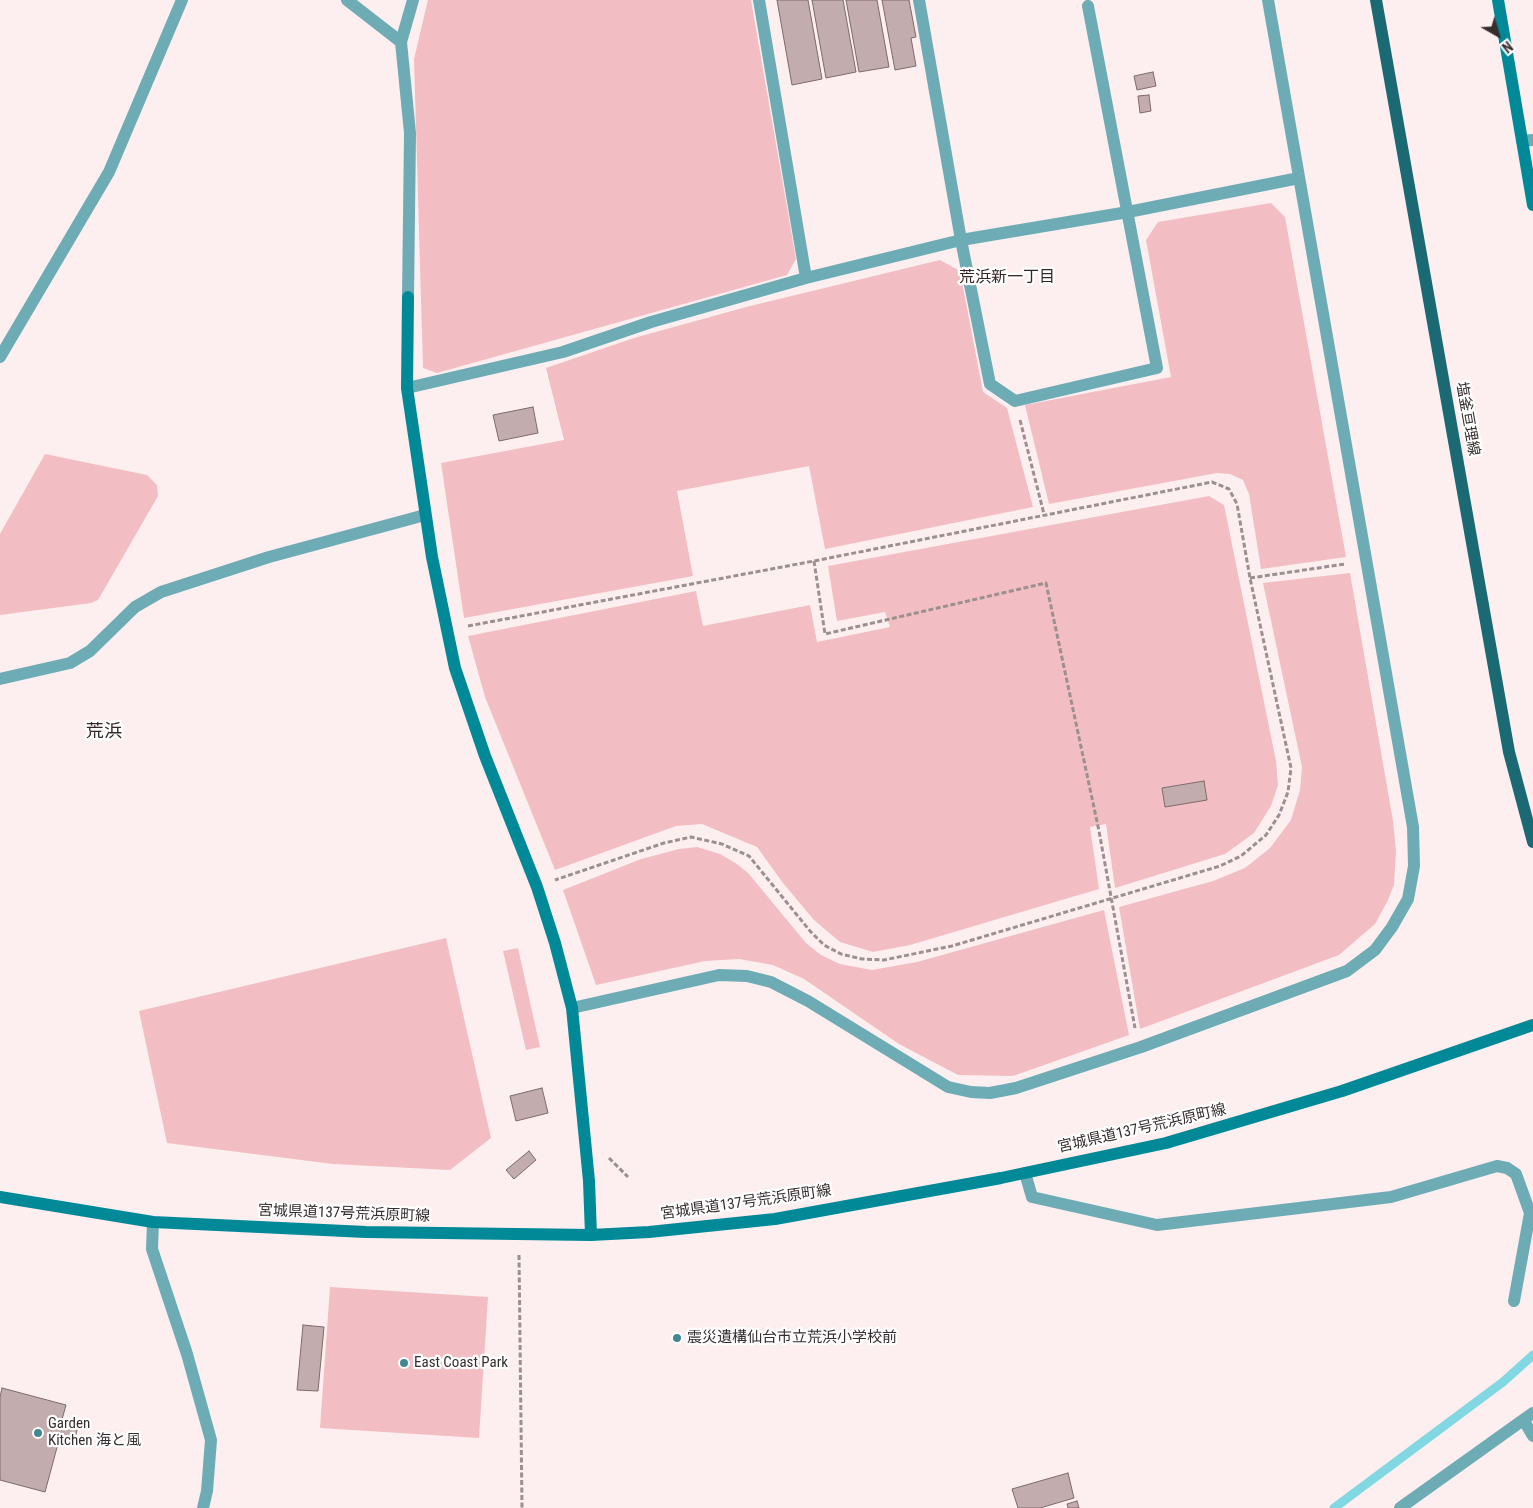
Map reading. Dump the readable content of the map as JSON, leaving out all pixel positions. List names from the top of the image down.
{
  "streets": {
    "main road": ["塩釜亘理線", "宮城県道137号荒浜原町線"]
  },
  "districts": ["荒浜新一丁目", "荒浜"],
  "places": ["震災遺構仙台市立荒浜小学校前", "East Coast Park", "Garden Kitchen 海と風"],
  "north": "bottom right"
}
